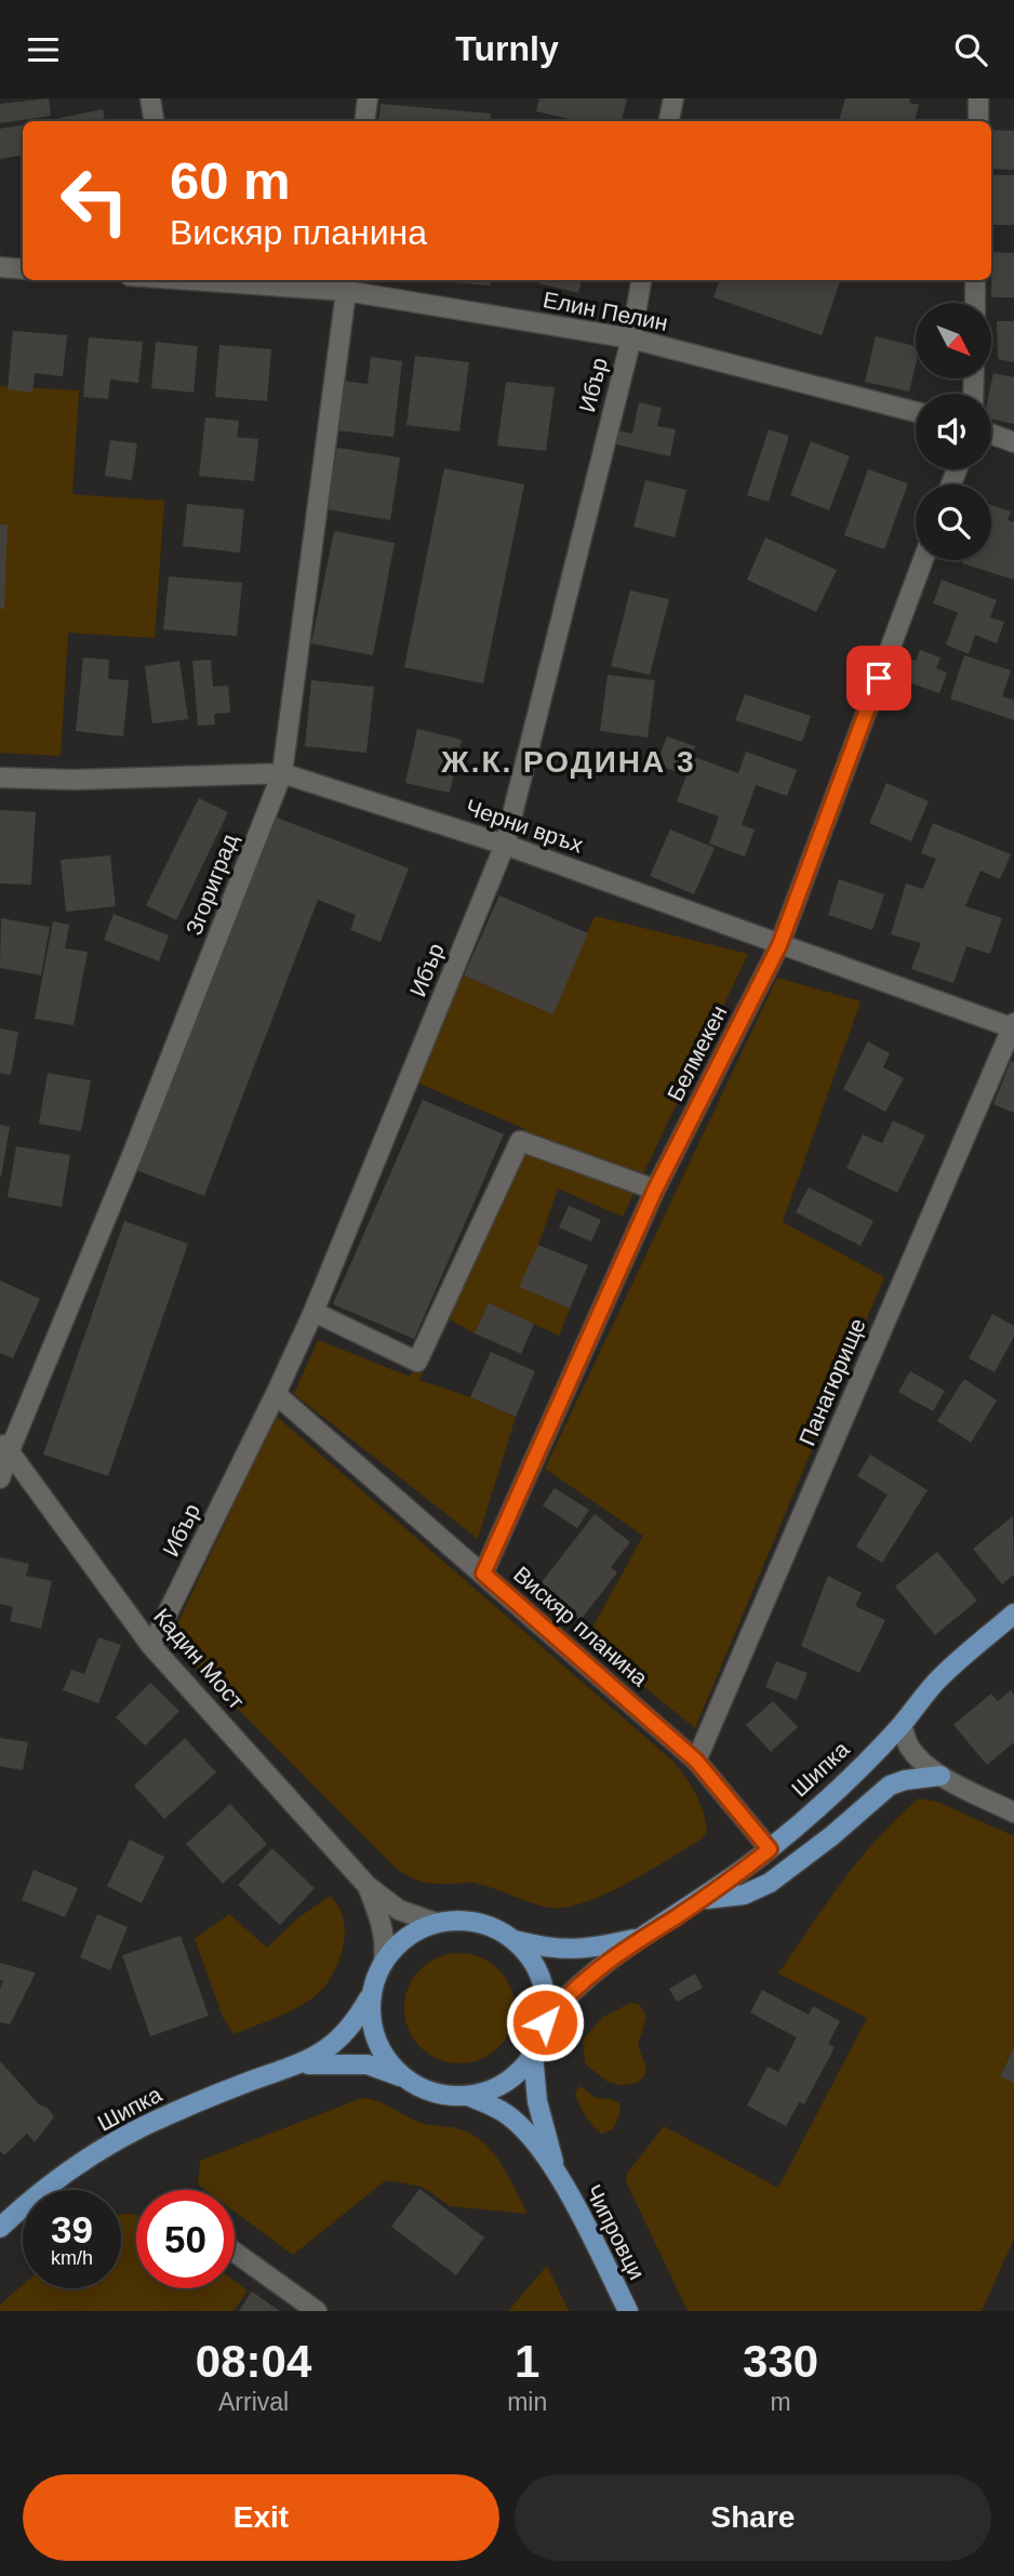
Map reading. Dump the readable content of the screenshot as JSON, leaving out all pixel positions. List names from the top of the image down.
{
  "streets": {
    "main road": ["Шипка", "Чипровци"],
    "street": [
      "Елин Пелин",
      "Ибър",
      "Черни връх",
      "Згориград",
      "Белмекен",
      "Панагюрище",
      "Вискяр планина",
      "Кадин Мост"
    ]
  },
  "crossings": [
    ["Елин Пелин", "Ибър"],
    ["Елин Пелин", "Згориград"],
    ["Ибър", "Черни връх"],
    ["Ибър", "Вискяр планина"],
    ["Ибър", "Кадин Мост"],
    ["Черни връх", "Згориград"],
    ["Черни връх", "Белмекен"],
    ["Черни връх", "Панагюрище"],
    ["Згориград", "Кадин Мост"],
    ["Белмекен", "Вискяр планина"],
    ["Панагюрище", "Вискяр планина"],
    ["Вискяр планина", "Шипка"],
    ["Кадин Мост", "Шипка"],
    ["Кадин Мост", "Чипровци"],
    ["Шипка", "Чипровци"]
  ],
  "districts": ["Ж.К. РОДИНА 3"],
  "north": "bottom right",
  "page": {
    "header": "Turnly",
    "turn": ["60 m", "Вискяр планина"],
    "speed": "39 km/h",
    "limit": "50",
    "eta": [
      "08:04",
      "Arrival",
      "1",
      "min",
      "330",
      "m"
    ],
    "buttons": ["Exit", "Share"]
  }
}
